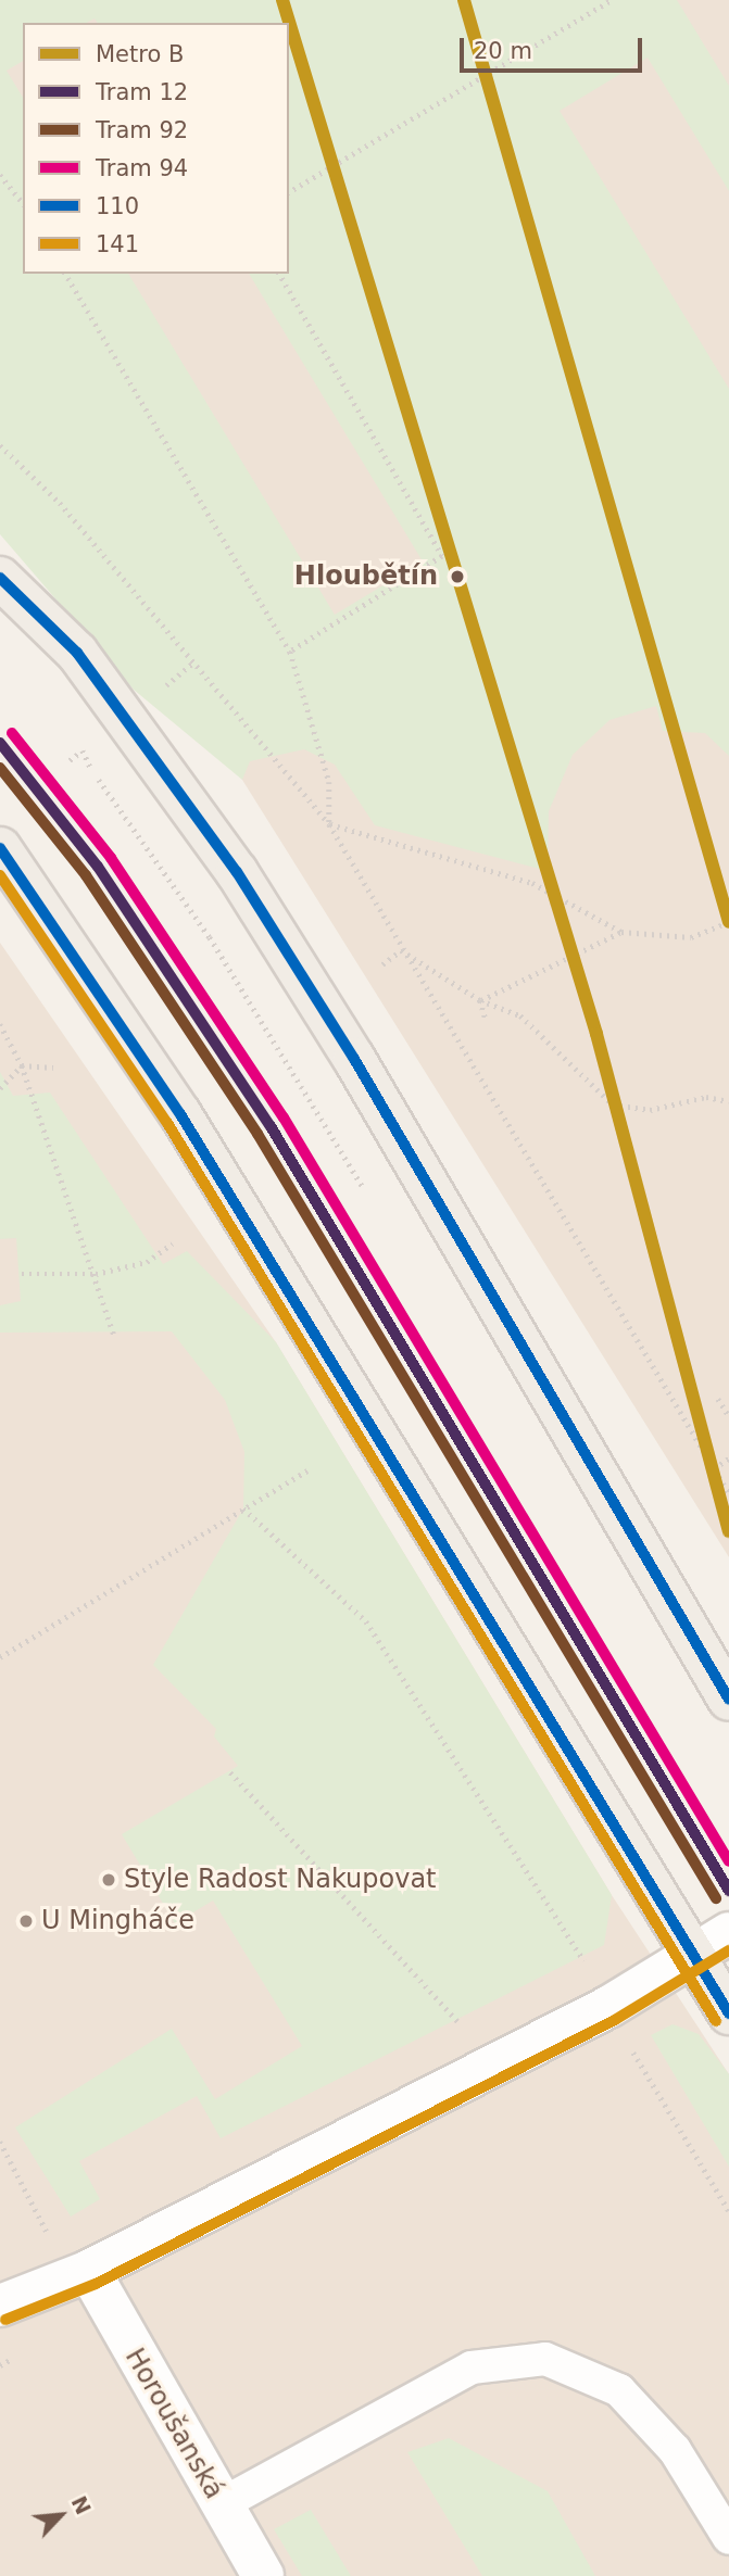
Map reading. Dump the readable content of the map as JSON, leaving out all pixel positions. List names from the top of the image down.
{
  "streets": {
    "street": ["Horoušanská"]
  },
  "places": ["Hloubětín", "Style Radost Nakupovat", "U Mingháče"],
  "lines": [
    "metro line B",
    "transit line 110",
    "tram line 94",
    "tram line 12",
    "tram line 92",
    "transit line 141"
  ],
  "legend": [
    "Metro B",
    "Tram 12",
    "Tram 92",
    "Tram 94",
    "110",
    "141"
  ],
  "scale_bar": "20 m",
  "north": "top right"
}
